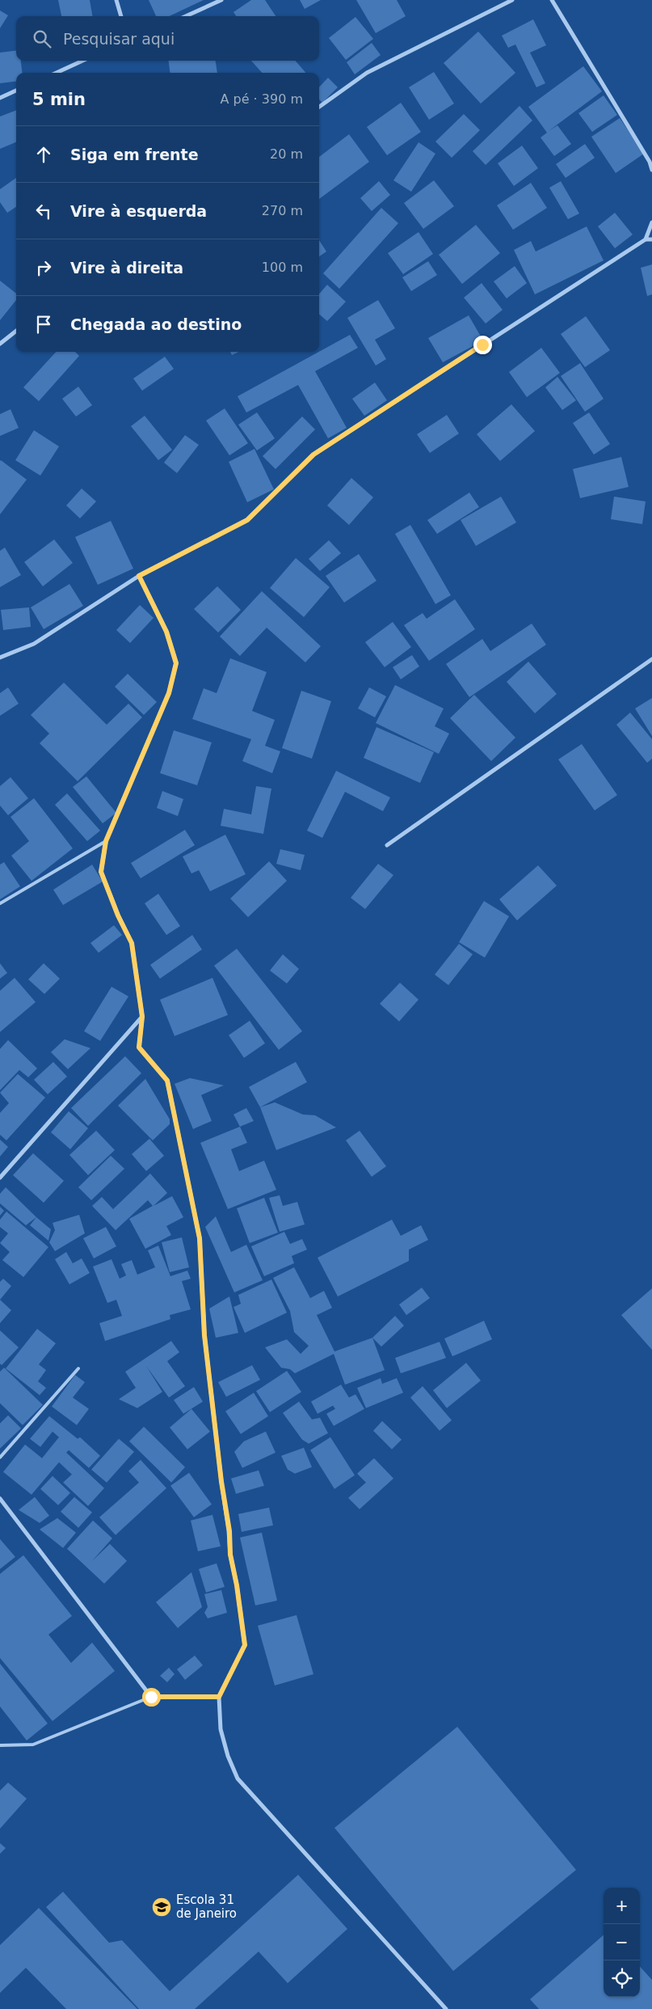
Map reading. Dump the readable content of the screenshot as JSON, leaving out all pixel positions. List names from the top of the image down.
{
  "places": {
    "school or university": ["Escola 31 de Janeiro"]
  },
  "page": {
    "search": "Pesquisar aqui",
    "heading": ["5 min", "A pé · 390 m"],
    "list": [
      ["Siga em frente", "20 m"],
      ["Vire à esquerda", "270 m"],
      ["Vire à direita", "100 m"],
      "Chegada ao destino"
    ],
    "map_buttons": ["+", "−"]
  }
}
